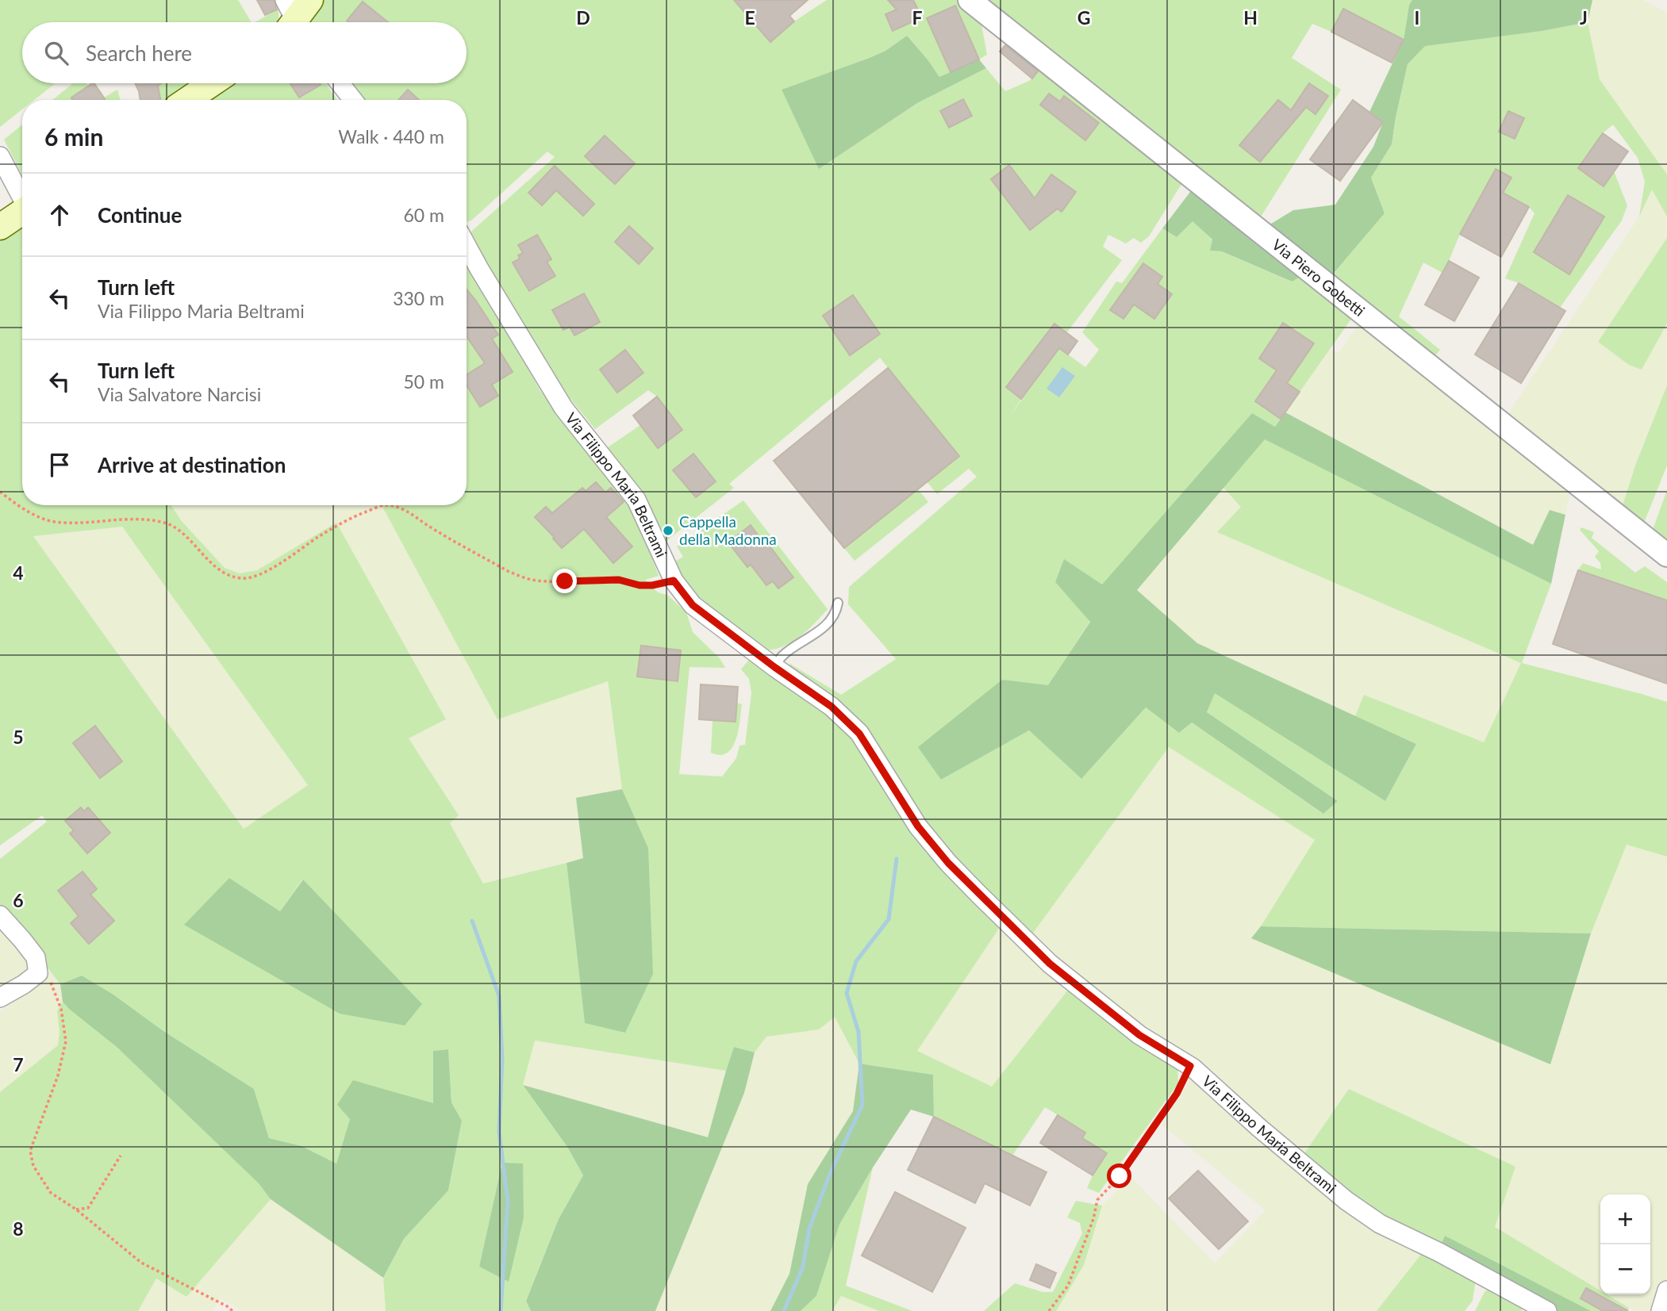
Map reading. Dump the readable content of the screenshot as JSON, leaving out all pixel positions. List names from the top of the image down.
{
  "streets": {
    "street": ["Via Piero Gobetti", "Via Filippo Maria Beltrami"]
  },
  "places": ["Cappella della Madonna"],
  "page": {
    "search": "Search here",
    "heading": ["6 min", "Walk · 440 m"],
    "list": [
      ["Continue", "60 m"],
      ["Turn left", "Via Filippo Maria Beltrami", "330 m"],
      ["Turn left", "Via Salvatore Narcisi", "50 m"],
      "Arrive at destination"
    ],
    "map_buttons": ["+", "−"]
  },
  "grid": {
    "columns": [
      "D",
      "E",
      "F",
      "G",
      "H",
      "I",
      "J"
    ],
    "rows": [
      "4",
      "5",
      "6",
      "7",
      "8"
    ]
  }
}
